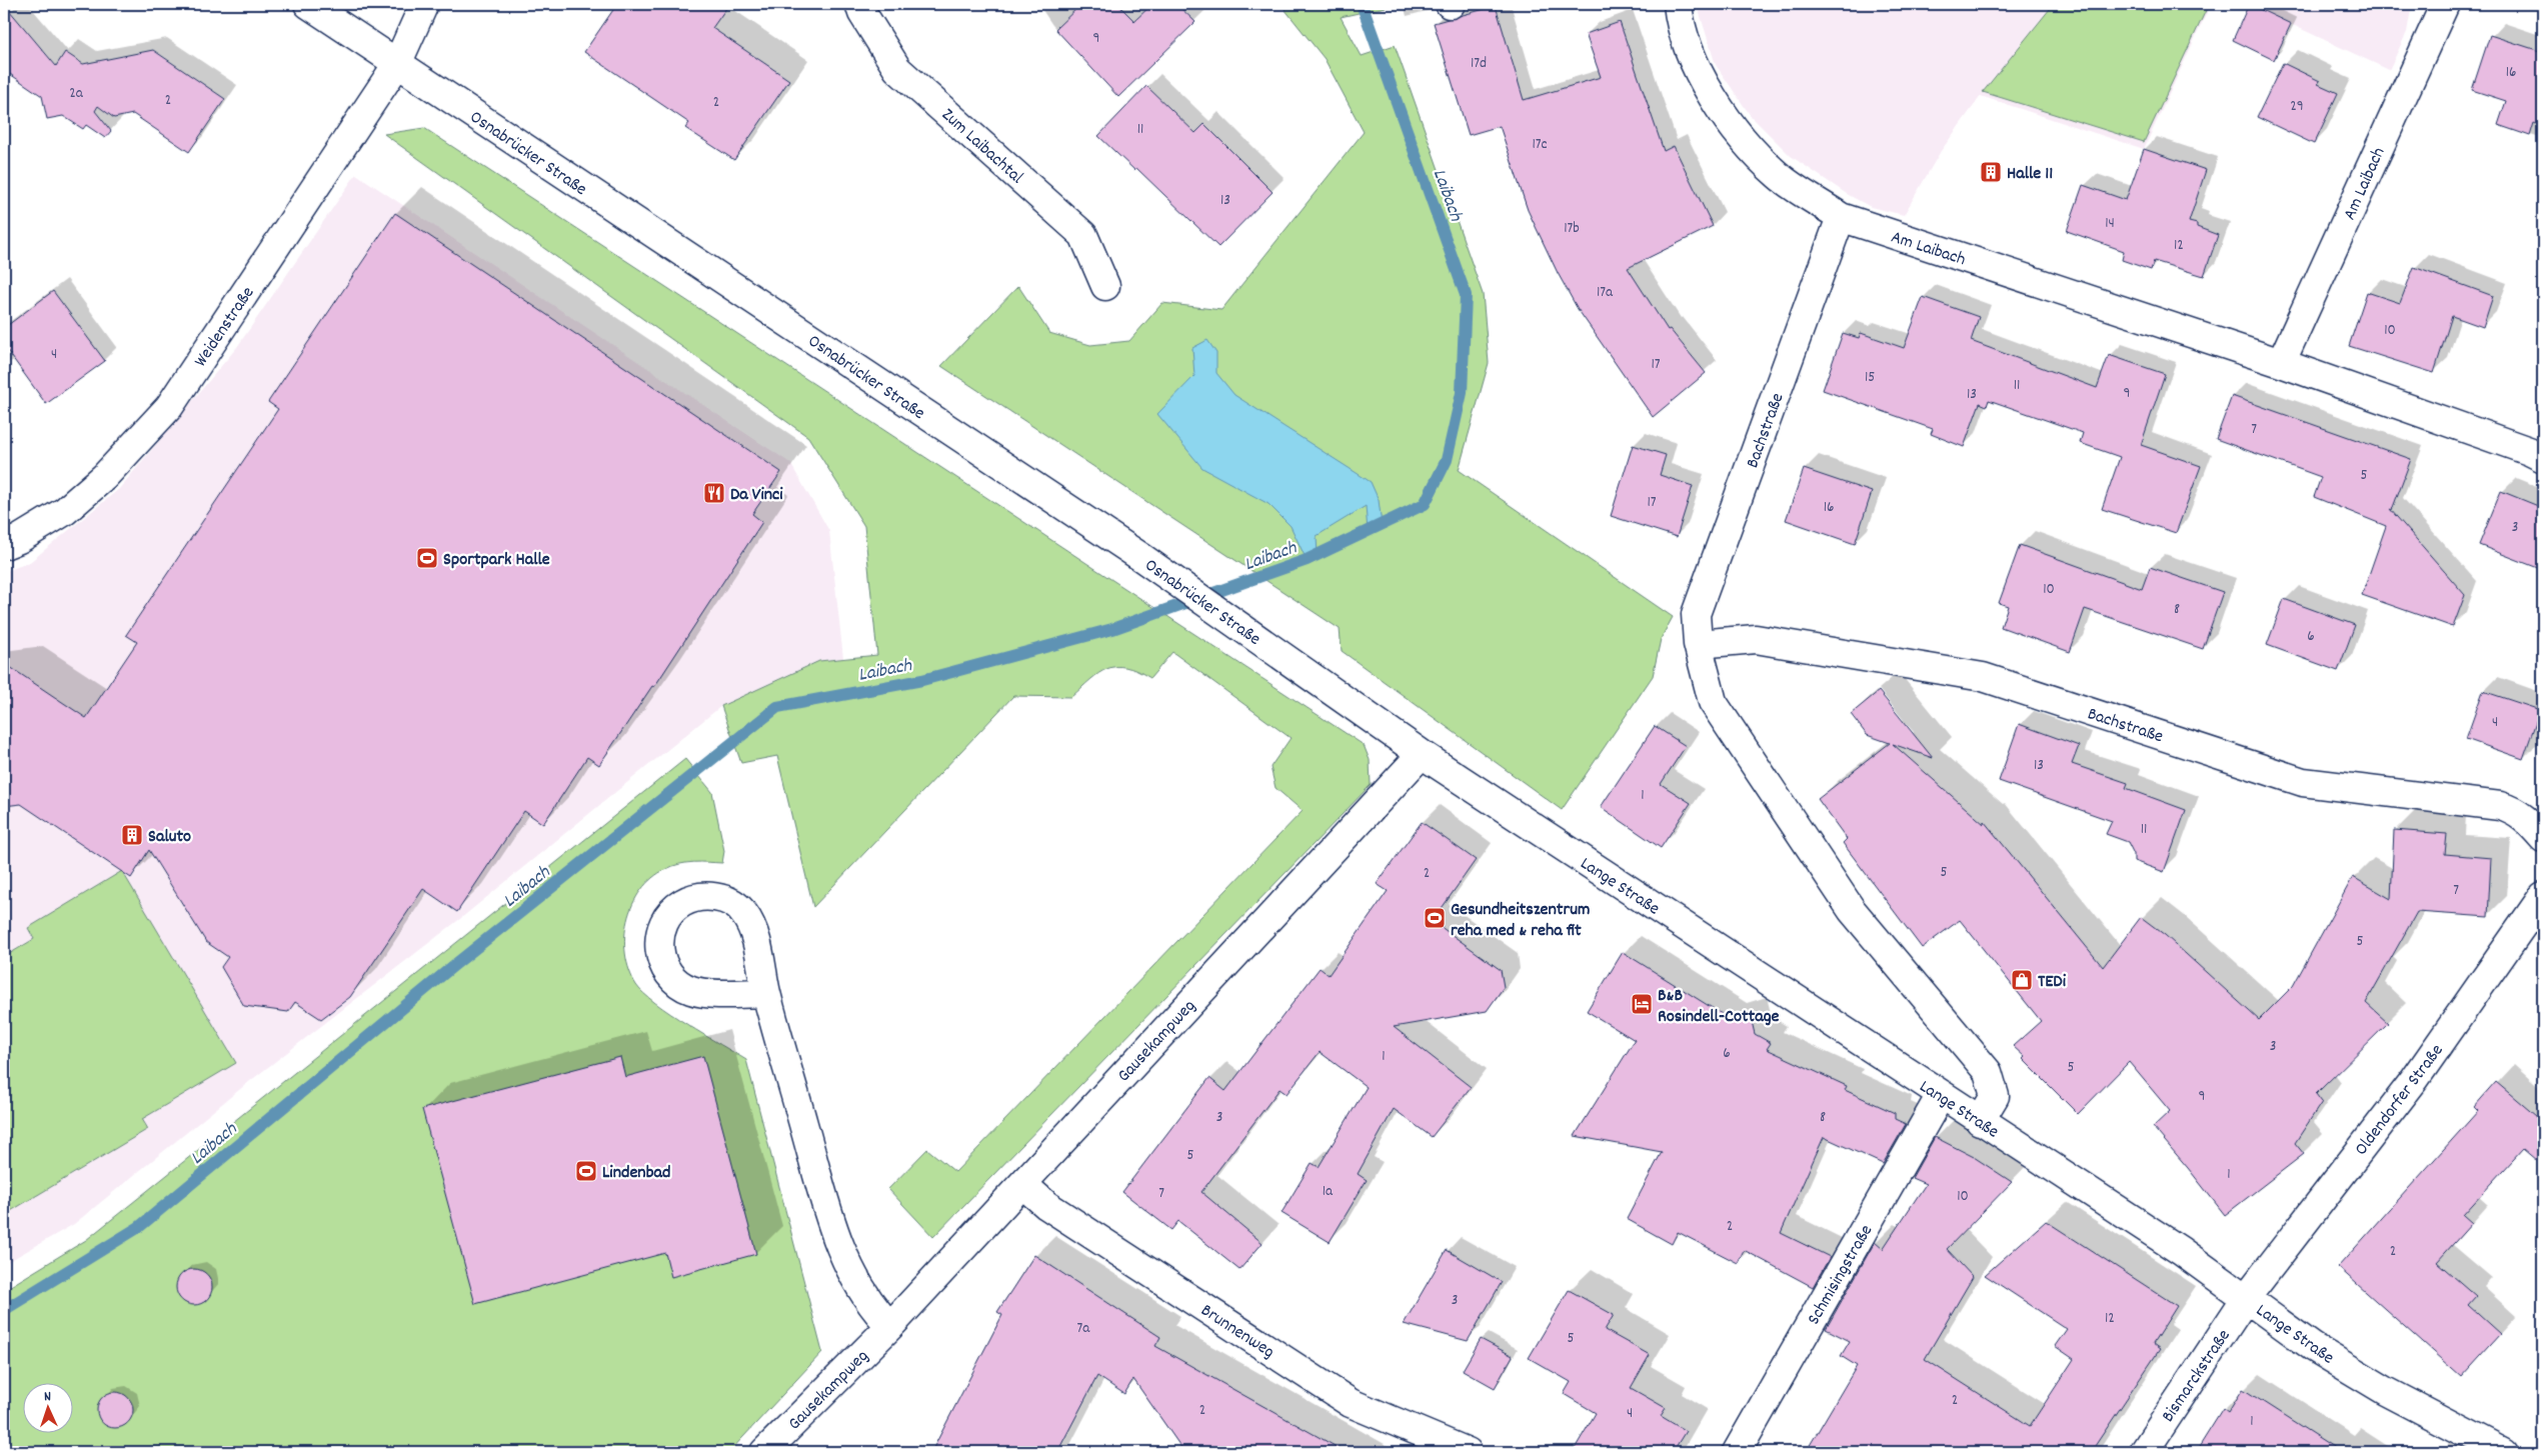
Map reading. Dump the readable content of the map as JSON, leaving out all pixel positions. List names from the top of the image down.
{
  "streets": {
    "street": [
      "Zum Laibachtal",
      "Osnabrücker Straße",
      "Am Laibach",
      "Weidenstraße",
      "Bachstraße",
      "Lange Straße",
      "Gausekampweg",
      "Oldendorfer Straße",
      "Schmisingstraße",
      "Brunnenweg",
      "Bismarckstraße"
    ]
  },
  "crossings": [
    ["Osnabrücker Straße", "Weidenstraße"],
    ["Osnabrücker Straße", "Lange Straße"],
    ["Osnabrücker Straße", "Gausekampweg"],
    ["Am Laibach", "Bachstraße"],
    ["Bachstraße", "Lange Straße"],
    ["Lange Straße", "Gausekampweg"],
    ["Lange Straße", "Oldendorfer Straße"],
    ["Lange Straße", "Schmisingstraße"],
    ["Lange Straße", "Bismarckstraße"],
    ["Gausekampweg", "Brunnenweg"],
    ["Oldendorfer Straße", "Bismarckstraße"]
  ],
  "water": ["Laibach"],
  "places": {
    "building": ["Halle 11", "Saluto"],
    "restaurant": ["Da Vinci"],
    "sports": ["Sportpark Halle", "Gesundheitszentrum reha med & reha fit", "Lindenbad"],
    "shop": ["TEDi"],
    "hotel": ["B&B Rosindell-Cottage"]
  },
  "house_numbers": [
    "9",
    "17d",
    "16",
    "2a",
    "2",
    "2",
    "29",
    "11",
    "17c",
    "13",
    "14",
    "17b",
    "12",
    "17a",
    "10",
    "4",
    "17",
    "15",
    "11",
    "9",
    "13",
    "7",
    "5",
    "17",
    "16",
    "3",
    "10",
    "8",
    "6",
    "4",
    "13",
    "1",
    "11",
    "5",
    "2",
    "7",
    "5",
    "3",
    "6",
    "1",
    "5",
    "9",
    "3",
    "8",
    "5",
    "1",
    "1a",
    "7",
    "10",
    "2",
    "2",
    "3",
    "12",
    "7a",
    "5",
    "2",
    "2",
    "4",
    "1"
  ],
  "north": "top"
}
